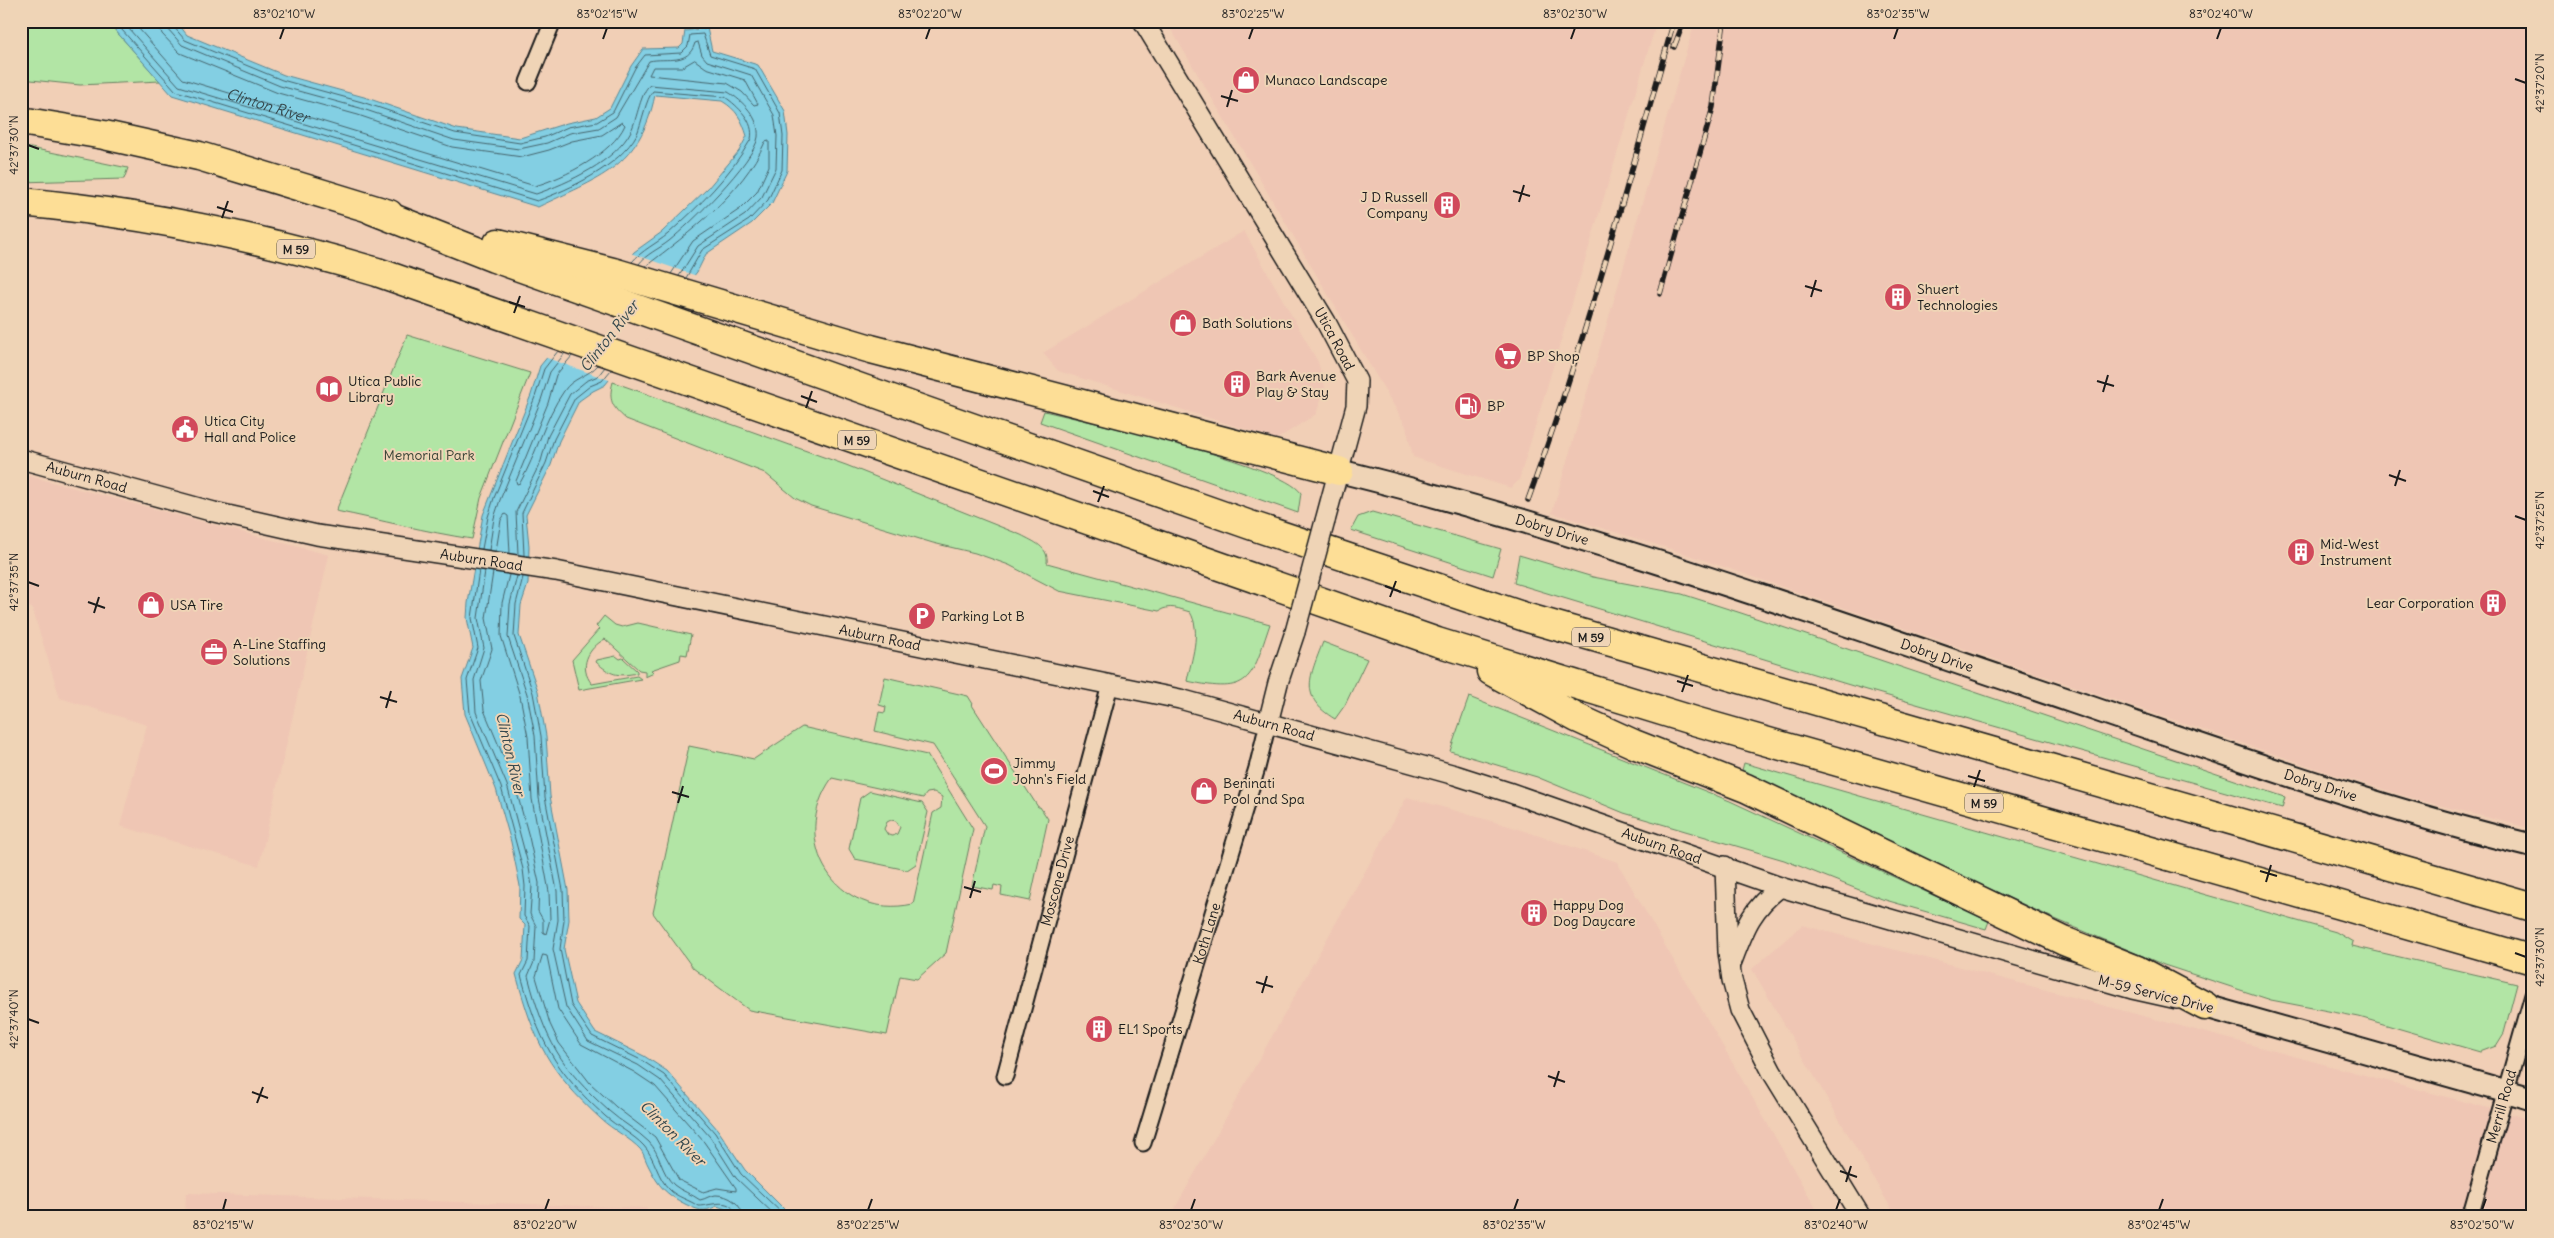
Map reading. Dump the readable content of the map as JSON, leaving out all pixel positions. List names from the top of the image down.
{
  "streets": {
    "highway": ["M 59"],
    "main road": ["Dobry Drive", "M-59 Service Drive"],
    "street": [
      "Utica Road",
      "Auburn Road",
      "Moscone Drive",
      "Koth Lane",
      "Merrill Road"
    ]
  },
  "crossings": [
    ["Utica Road", "Auburn Road"],
    ["Utica Road", "Dobry Drive"],
    ["Utica Road", "Koth Lane"],
    ["Auburn Road", "Moscone Drive"],
    ["Auburn Road", "Koth Lane"],
    ["Auburn Road", "M-59 Service Drive"],
    ["M-59 Service Drive", "Merrill Road"]
  ],
  "water": ["Clinton River"],
  "parks": ["Memorial Park"],
  "places": {
    "shop": [
      "Munaco Landscape",
      "Bath Solutions",
      "USA Tire",
      "Beninati Pool and Spa"
    ],
    "building": [
      "J D Russell Company",
      "Shuert Technologies",
      "Bark Avenue Play & Stay",
      "Mid-West Instrument",
      "Lear Corporation",
      "Happy Dog Dog Daycare",
      "EL1 Sports"
    ],
    "supermarket": ["BP Shop"],
    "library": ["Utica Public Library"],
    "fuel station": ["BP"],
    "public building": ["Utica City Hall and Police"],
    "parking": ["Parking Lot B"],
    "office": ["A-Line Staffing Solutions"],
    "sports": ["Jimmy John's Field"]
  },
  "coordinates": [
    "83°02'10\"W",
    "83°02'15\"W",
    "83°02'20\"W",
    "83°02'25\"W",
    "83°02'30\"W",
    "83°02'35\"W",
    "83°02'40\"W",
    "42°37'20\"N",
    "42°37'30\"N",
    "42°37'25\"N",
    "42°37'35\"N",
    "42°37'40\"N",
    "83°02'45\"W",
    "83°02'50\"W"
  ]
}
